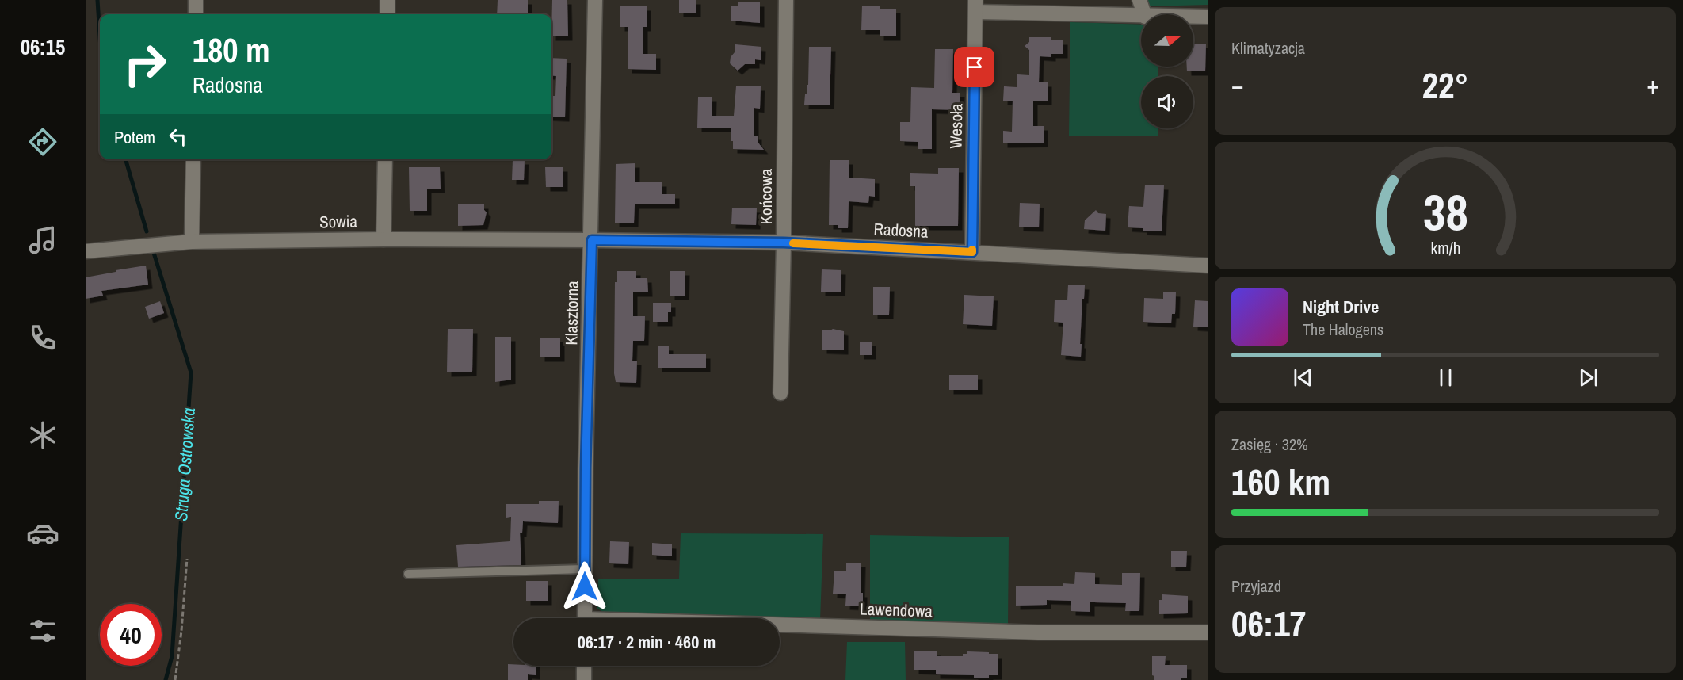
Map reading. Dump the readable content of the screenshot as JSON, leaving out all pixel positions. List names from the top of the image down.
{
  "streets": {
    "street": [
      "Wesoła",
      "Końcowa",
      "Sowia",
      "Radosna",
      "Klasztorna",
      "Lawendowa"
    ]
  },
  "crossings": [
    ["Wesoła", "Radosna"],
    ["Końcowa", "Radosna"],
    ["Sowia", "Radosna"],
    ["Sowia", "Klasztorna"],
    ["Radosna", "Klasztorna"]
  ],
  "water": ["Struga Ostrowska"],
  "north": "right",
  "page": {
    "tabs": "06:15",
    "tile": [
      "Klimatyzacja",
      ["Zasięg · 32%", "160 km"],
      ["Przyjazd", "06:17"]
    ],
    "turn": ["180 m", "Radosna"],
    "heat": ["−", "22°", "+"],
    "then": "Potem",
    "song": ["Night Drive", "The Halogens"],
    "limit": "40",
    "trip": "06:17 · 2 min · 460 m",
    "gauge": ["38", "km/h"]
  }
}
